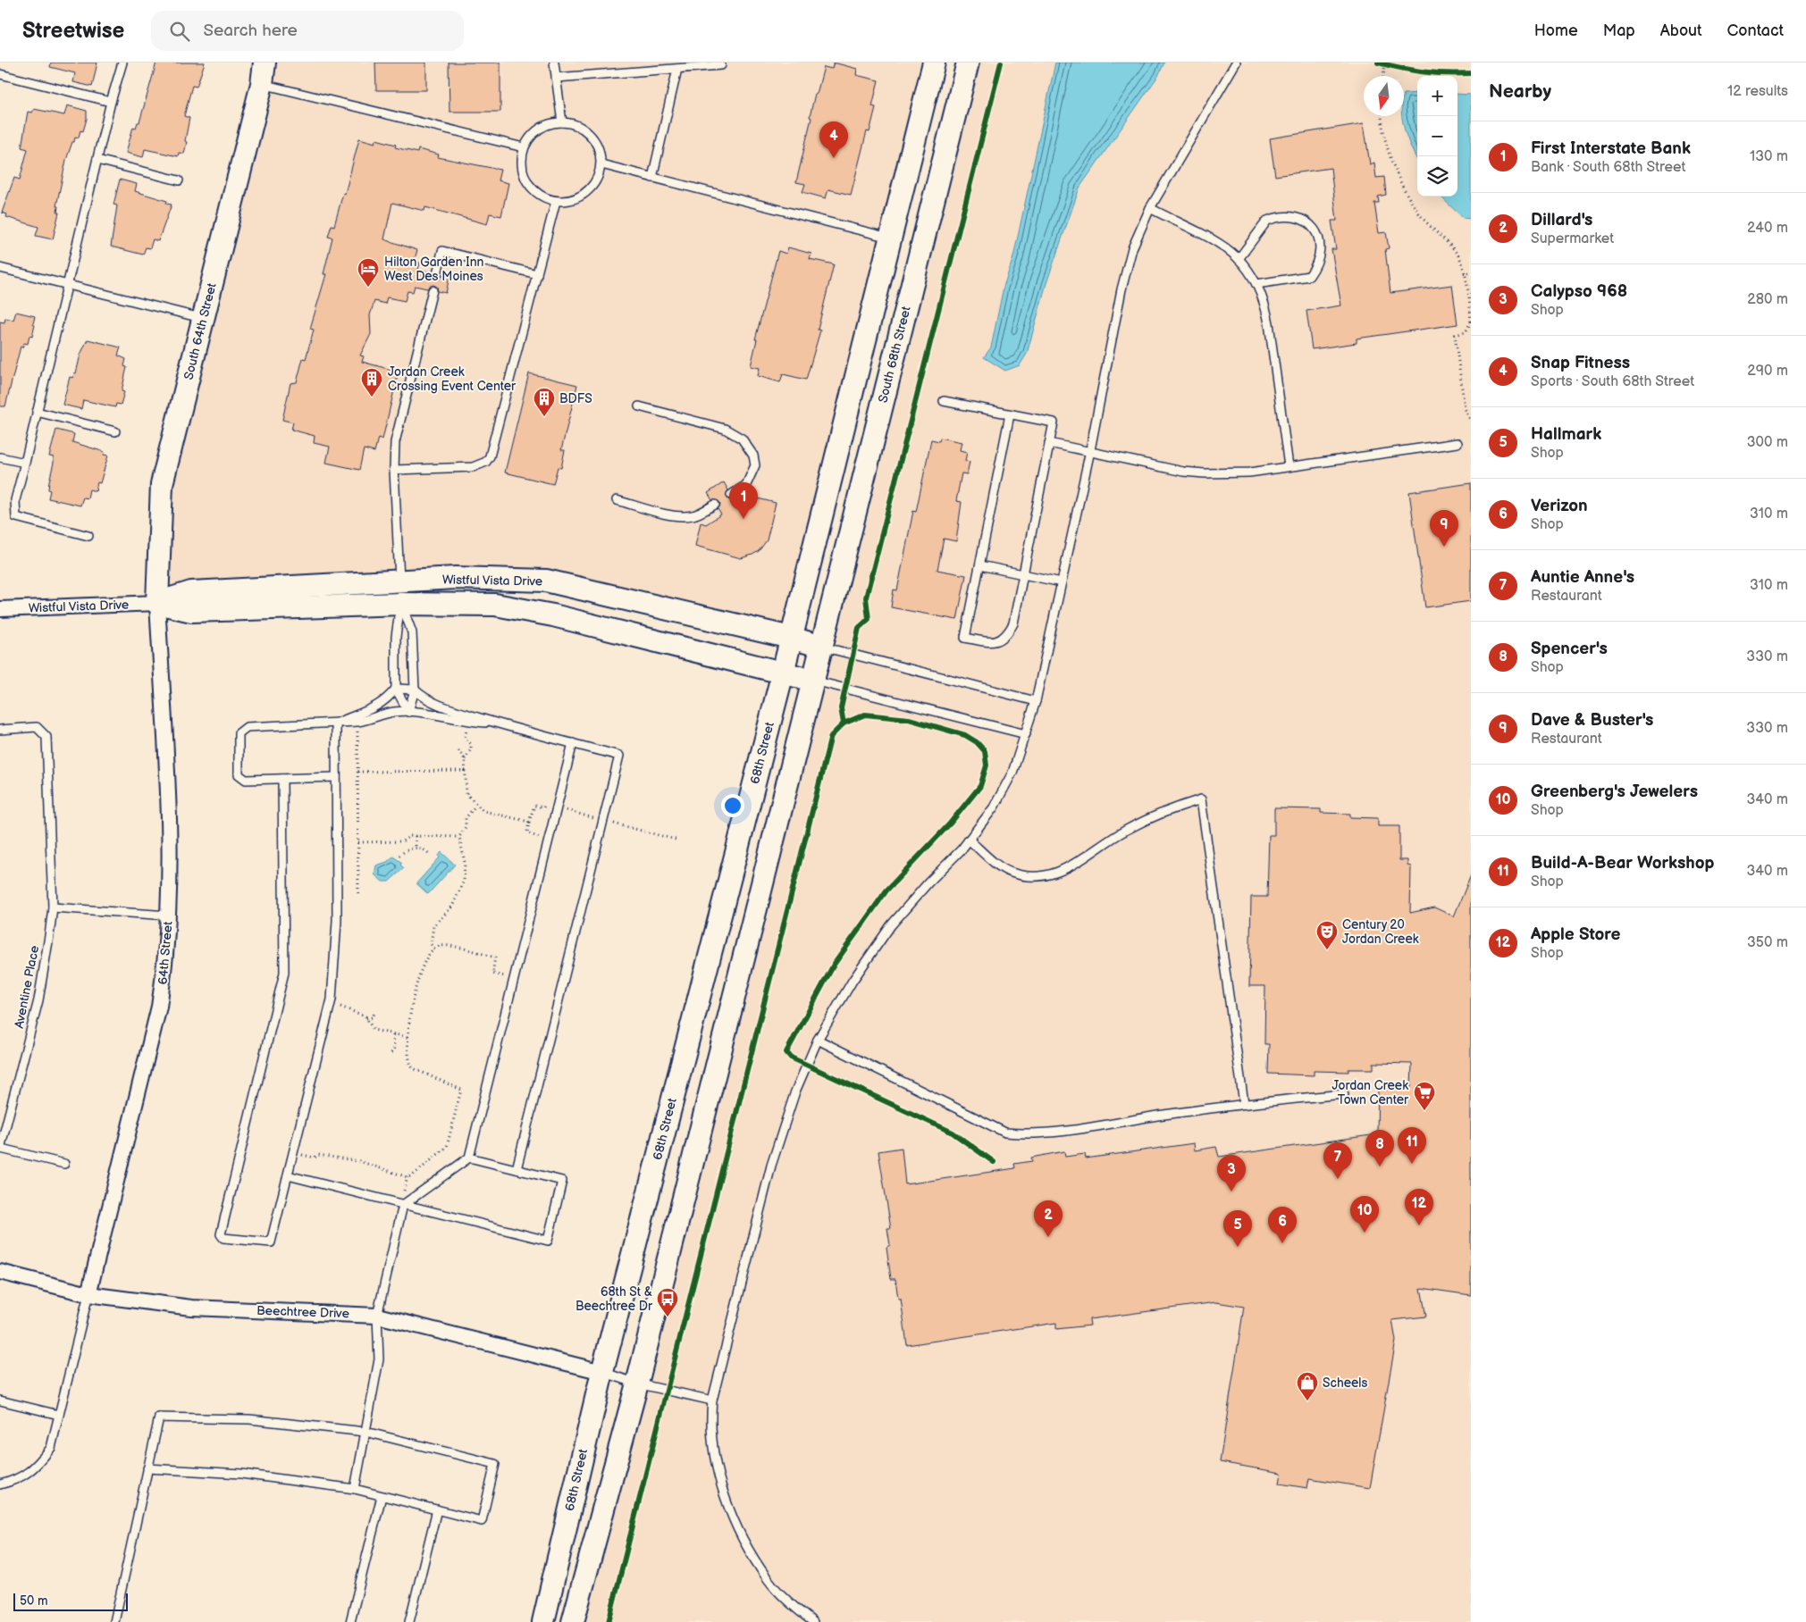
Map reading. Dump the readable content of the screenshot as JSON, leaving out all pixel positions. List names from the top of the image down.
{
  "streets": {
    "street": [
      "South 64th Street",
      "South 68th Street",
      "Wistful Vista Drive",
      "68th Street",
      "64th Street",
      "Beechtree Drive"
    ],
    "lane": ["Aventine Place"]
  },
  "crossings": [
    ["South 64th Street", "Wistful Vista Drive"],
    ["South 64th Street", "64th Street"],
    ["South 68th Street", "Wistful Vista Drive"],
    ["Wistful Vista Drive", "68th Street"],
    ["Wistful Vista Drive", "64th Street"],
    ["68th Street", "Beechtree Drive"],
    ["64th Street", "Beechtree Drive"]
  ],
  "places": {
    "hotel": ["Hilton Garden Inn West Des Moines"],
    "building": ["Jordan Creek Crossing Event Center", "BDFS"],
    "theatre": ["Century 20 Jordan Creek"],
    "supermarket": ["Jordan Creek Town Center"],
    "bus stop": ["68th St & Beechtree Dr"],
    "shop": ["Scheels"]
  },
  "scale_bar": "50 m",
  "north": "bottom",
  "page": {
    "header": "Streetwise",
    "search": "Search here",
    "nav": [
      "Home",
      "Map",
      "About",
      "Contact"
    ],
    "heading": ["Nearby", "12 results"],
    "map_buttons": ["+", "−"],
    "list": [
      {
        "mark": "1",
        "name": "First Interstate Bank",
        "note": "Bank · South 68th Street",
        "value": "130 m"
      },
      {
        "mark": "2",
        "name": "Dillard's",
        "note": "Supermarket",
        "value": "240 m"
      },
      {
        "mark": "3",
        "name": "Calypso 968",
        "note": "Shop",
        "value": "280 m"
      },
      {
        "mark": "4",
        "name": "Snap Fitness",
        "note": "Sports · South 68th Street",
        "value": "290 m"
      },
      {
        "mark": "5",
        "name": "Hallmark",
        "note": "Shop",
        "value": "300 m"
      },
      {
        "mark": "6",
        "name": "Verizon",
        "note": "Shop",
        "value": "310 m"
      },
      {
        "mark": "7",
        "name": "Auntie Anne's",
        "note": "Restaurant",
        "value": "310 m"
      },
      {
        "mark": "8",
        "name": "Spencer's",
        "note": "Shop",
        "value": "330 m"
      },
      {
        "mark": "9",
        "name": "Dave & Buster's",
        "note": "Restaurant",
        "value": "330 m"
      },
      {
        "mark": "10",
        "name": "Greenberg's Jewelers",
        "note": "Shop",
        "value": "340 m"
      },
      {
        "mark": "11",
        "name": "Build-A-Bear Workshop",
        "note": "Shop",
        "value": "340 m"
      },
      {
        "mark": "12",
        "name": "Apple Store",
        "note": "Shop",
        "value": "350 m"
      }
    ],
    "pins": [
      "4",
      "1",
      "9",
      "11",
      "8",
      "7",
      "3",
      "12",
      "10",
      "2",
      "6",
      "5"
    ],
    "scale": "50 m"
  }
}
